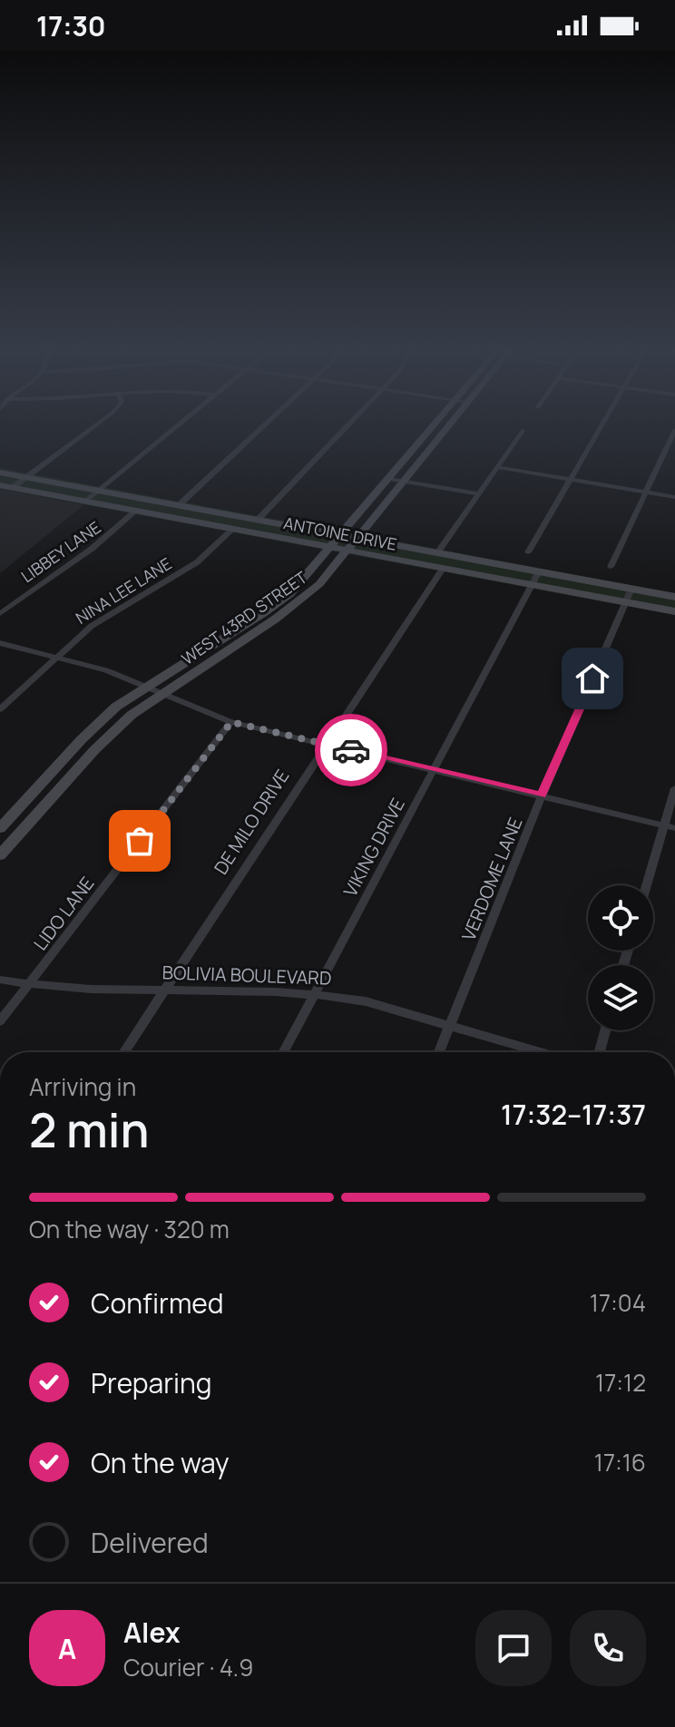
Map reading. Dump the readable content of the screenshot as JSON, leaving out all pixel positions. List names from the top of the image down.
{
  "streets": {
    "main road": ["ANTOINE DRIVE", "WEST 43RD STREET"],
    "street": [
      "LIBBEY LANE",
      "NINA LEE LANE",
      "DE MILO DRIVE",
      "VIKING DRIVE",
      "VERDOME LANE",
      "LIDO LANE",
      "BOLIVIA BOULEVARD"
    ]
  },
  "crossings": [
    ["ANTOINE DRIVE", "LIBBEY LANE"],
    ["ANTOINE DRIVE", "NINA LEE LANE"],
    ["ANTOINE DRIVE", "WEST 43RD STREET"],
    ["ANTOINE DRIVE", "DE MILO DRIVE"],
    ["ANTOINE DRIVE", "VIKING DRIVE"],
    ["ANTOINE DRIVE", "VERDOME LANE"],
    ["DE MILO DRIVE", "BOLIVIA BOULEVARD"],
    ["VIKING DRIVE", "BOLIVIA BOULEVARD"],
    ["VERDOME LANE", "BOLIVIA BOULEVARD"],
    ["LIDO LANE", "BOLIVIA BOULEVARD"]
  ],
  "page": {
    "status": "17:30",
    "heading": ["2 min", "Arriving in", "17:32–17:37"],
    "panel": ["Alex", "Courier · 4.9"],
    "bar": "On the way · 320 m",
    "list": [
      ["Confirmed", "17:04"],
      ["Preparing", "17:12"],
      ["On the way", "17:16"],
      "Delivered"
    ],
    "round": "A"
  }
}
